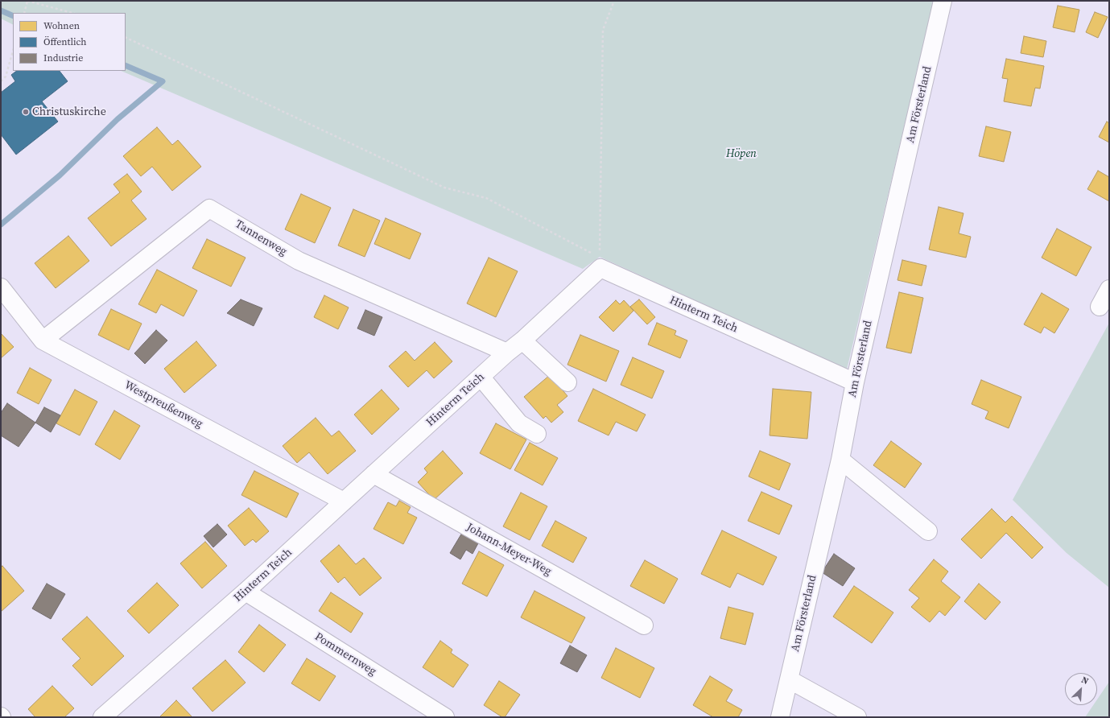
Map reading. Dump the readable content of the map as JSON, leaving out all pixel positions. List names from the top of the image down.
{
  "streets": {
    "street": [
      "Am Försterland",
      "Tannenweg",
      "Hinterm Teich",
      "Westpreußenweg",
      "Johann-Meyer-Weg",
      "Pommernweg"
    ]
  },
  "crossings": [
    ["Am Försterland", "Hinterm Teich"],
    ["Tannenweg", "Hinterm Teich"],
    ["Tannenweg", "Westpreußenweg"],
    ["Hinterm Teich", "Westpreußenweg"],
    ["Hinterm Teich", "Johann-Meyer-Weg"],
    ["Hinterm Teich", "Pommernweg"]
  ],
  "parks": ["Höpen"],
  "places": ["Christuskirche"],
  "legend": ["Wohnen", "Öffentlich", "Industrie"],
  "north": "top right"
}
